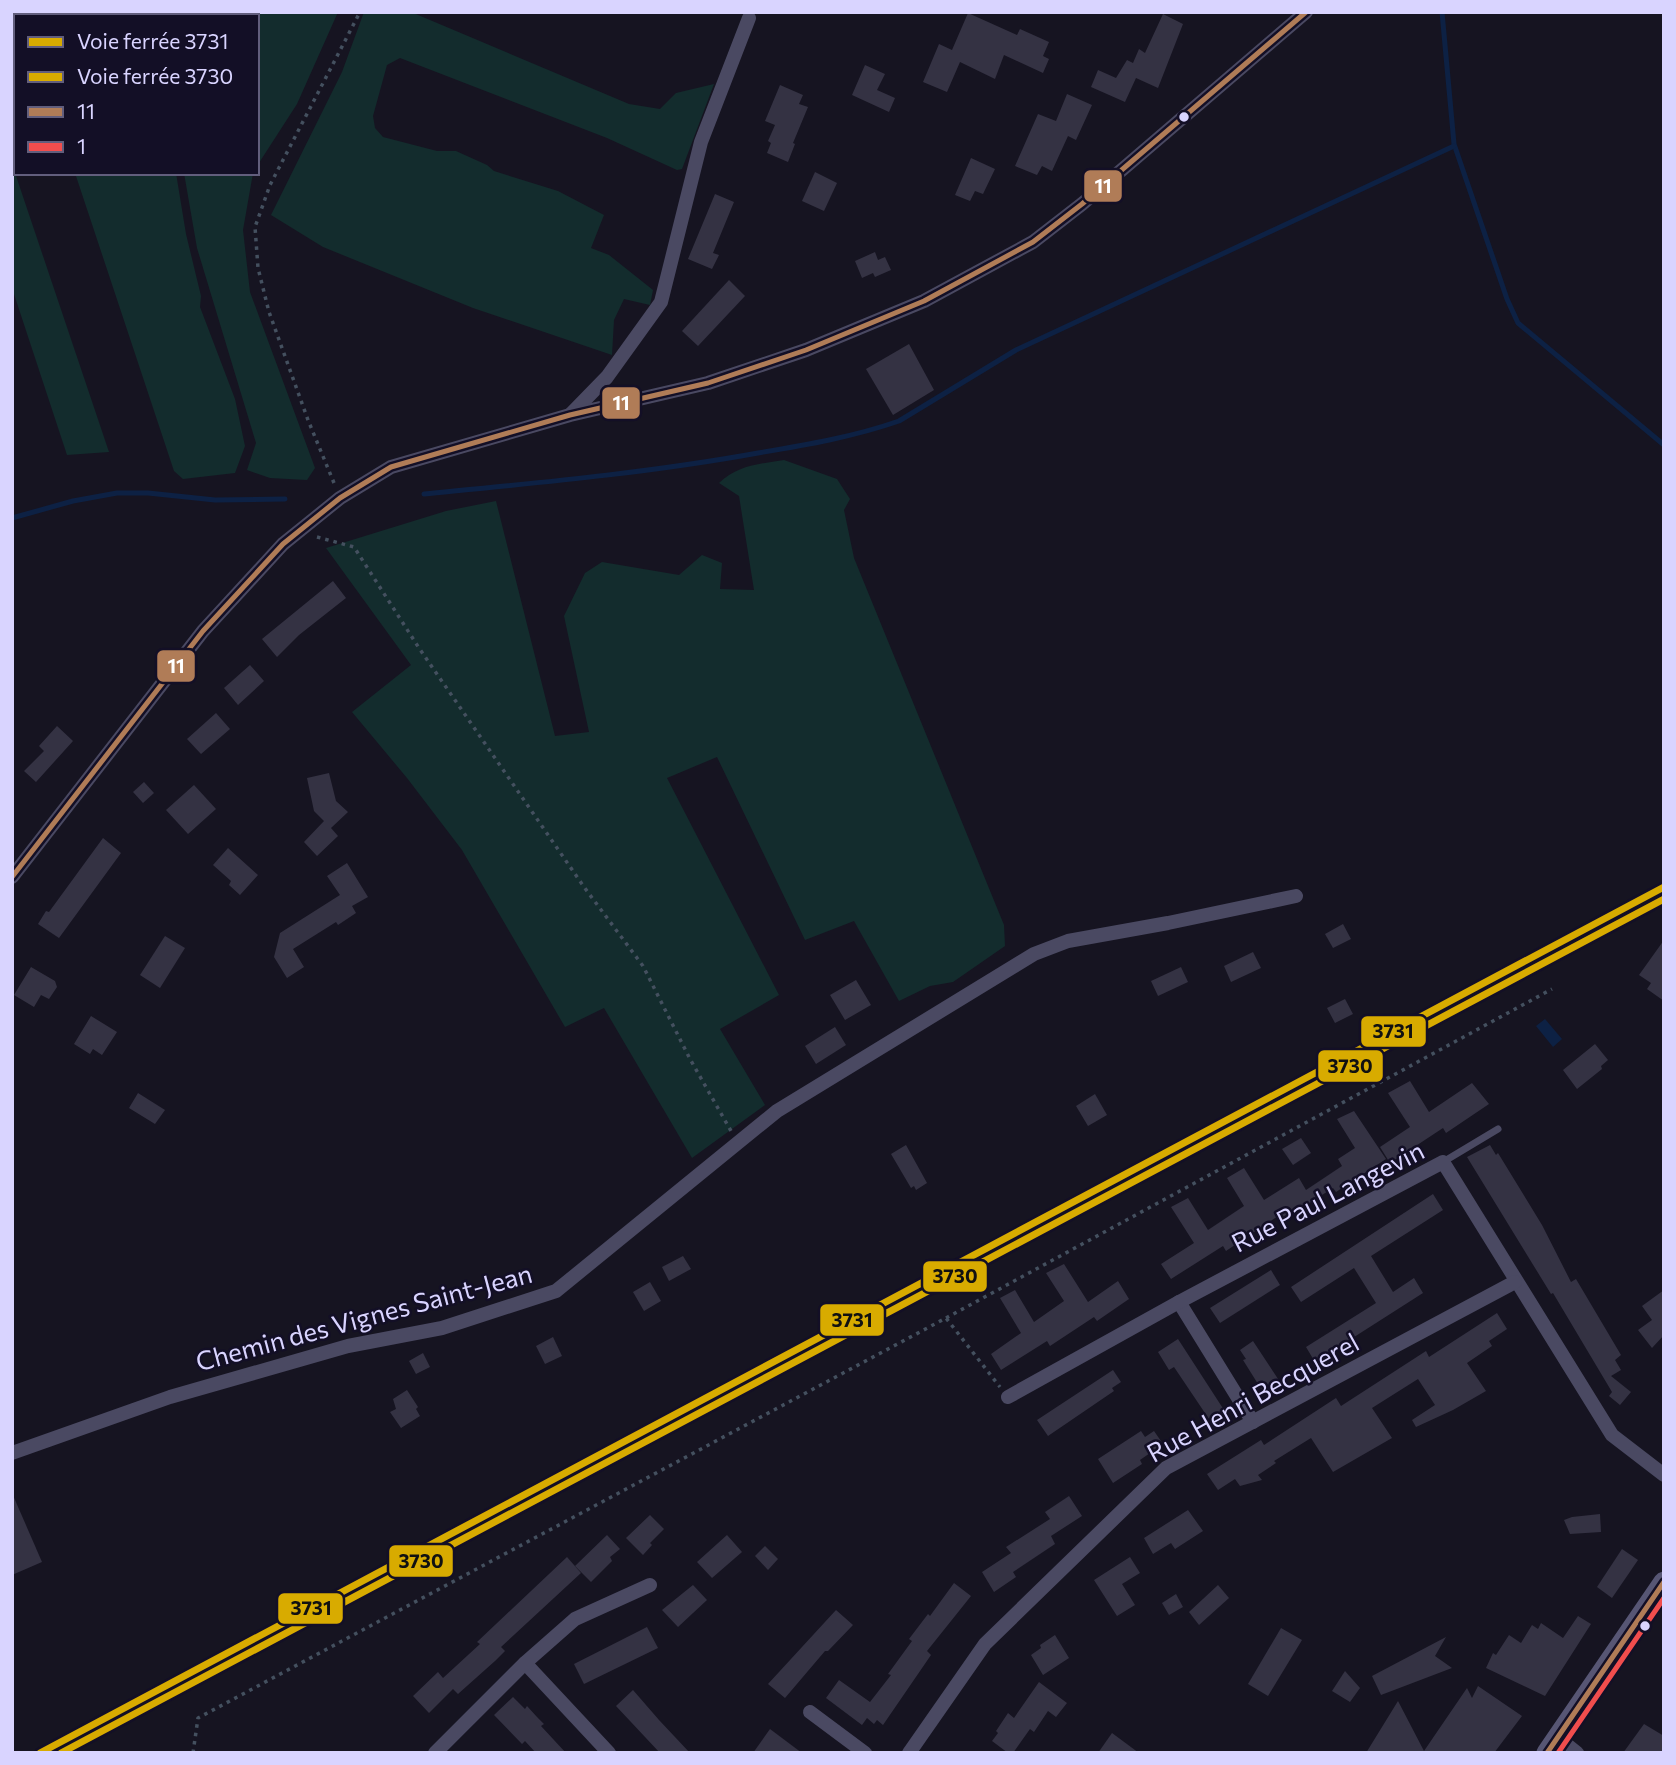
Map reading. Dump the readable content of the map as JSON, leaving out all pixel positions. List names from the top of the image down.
{
  "streets": {
    "street": ["Rue Paul Langevin", "Chemin des Vignes Saint-Jean", "Rue Henri Becquerel"]
  },
  "crossings": [
    ["Rue Paul Langevin", "Rue Henri Becquerel"]
  ],
  "lines": [
    "transit line 11",
    "rail line 3731",
    "rail line 3730",
    "transit line 1"
  ],
  "legend": [
    "Voie ferrée 3731",
    "Voie ferrée 3730",
    "11",
    "1"
  ]
}
